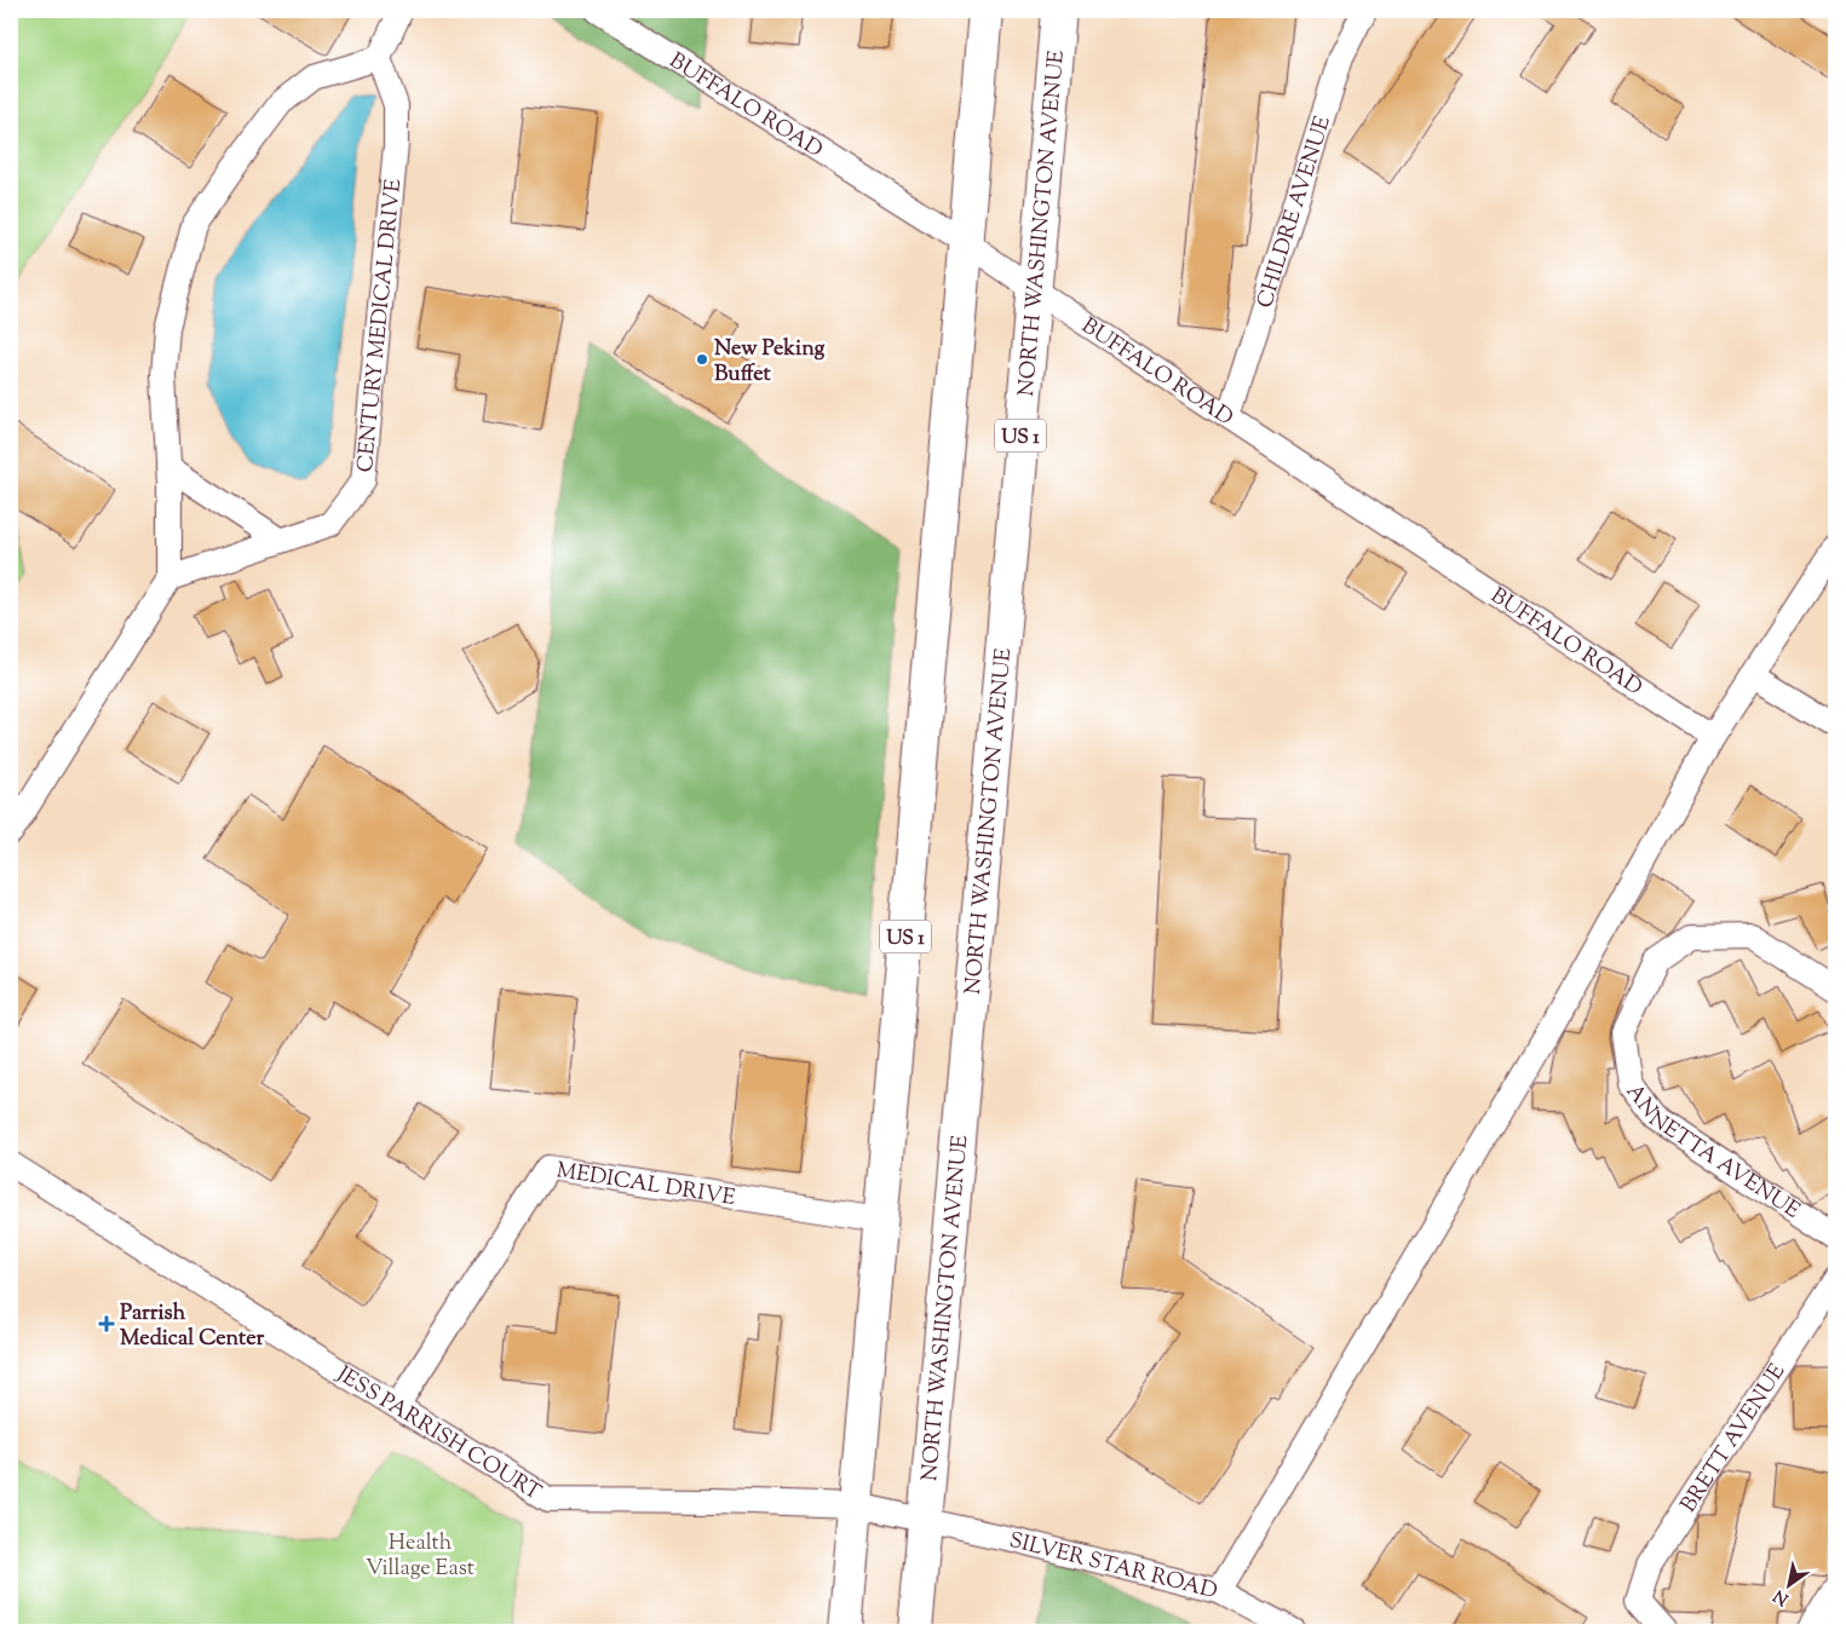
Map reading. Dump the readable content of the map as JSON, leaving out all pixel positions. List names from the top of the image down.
{
  "streets": {
    "main road": ["NORTH WASHINGTON AVENUE", "US 1"],
    "street": [
      "BUFFALO ROAD",
      "CHILDRE AVENUE",
      "CENTURY MEDICAL DRIVE",
      "ANNETTA AVENUE",
      "MEDICAL DRIVE",
      "JESS PARRISH COURT",
      "BRETT AVENUE",
      "SILVER STAR ROAD"
    ]
  },
  "crossings": [
    ["BUFFALO ROAD", "CHILDRE AVENUE"],
    ["BUFFALO ROAD", "NORTH WASHINGTON AVENUE"],
    ["BUFFALO ROAD", "US 1"],
    ["NORTH WASHINGTON AVENUE", "JESS PARRISH COURT"],
    ["NORTH WASHINGTON AVENUE", "SILVER STAR ROAD"],
    ["US 1", "MEDICAL DRIVE"],
    ["US 1", "JESS PARRISH COURT"],
    ["MEDICAL DRIVE", "JESS PARRISH COURT"],
    ["JESS PARRISH COURT", "SILVER STAR ROAD"]
  ],
  "parks": ["Health Village East"],
  "places": {
    "other": ["New Peking Buffet"],
    "health": ["Parrish Medical Center"]
  },
  "north": "bottom left"
}
